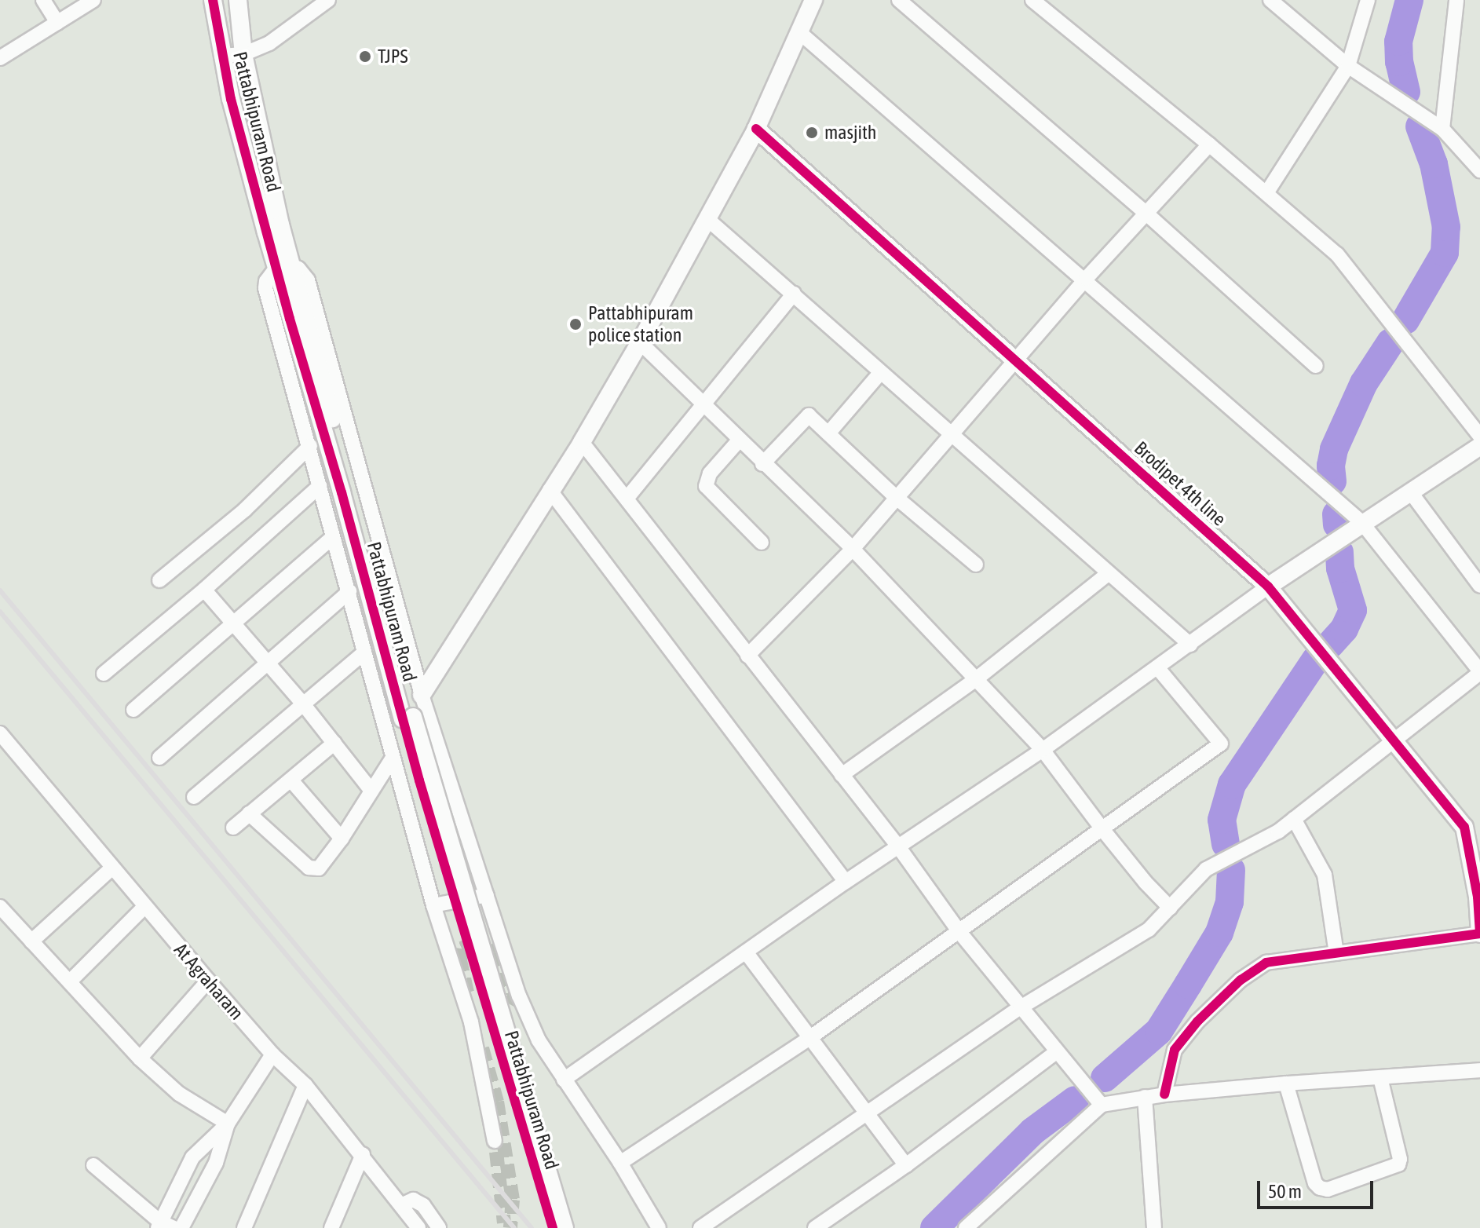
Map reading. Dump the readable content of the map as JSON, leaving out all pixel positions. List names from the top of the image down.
{
  "streets": {
    "street": ["Pattabhipuram Road", "Brodipet 4th line", "At Agraharam"]
  },
  "places": ["TJPS", "masjith", "Pattabhipuram police station"],
  "scale_bar": "50 m"
}
